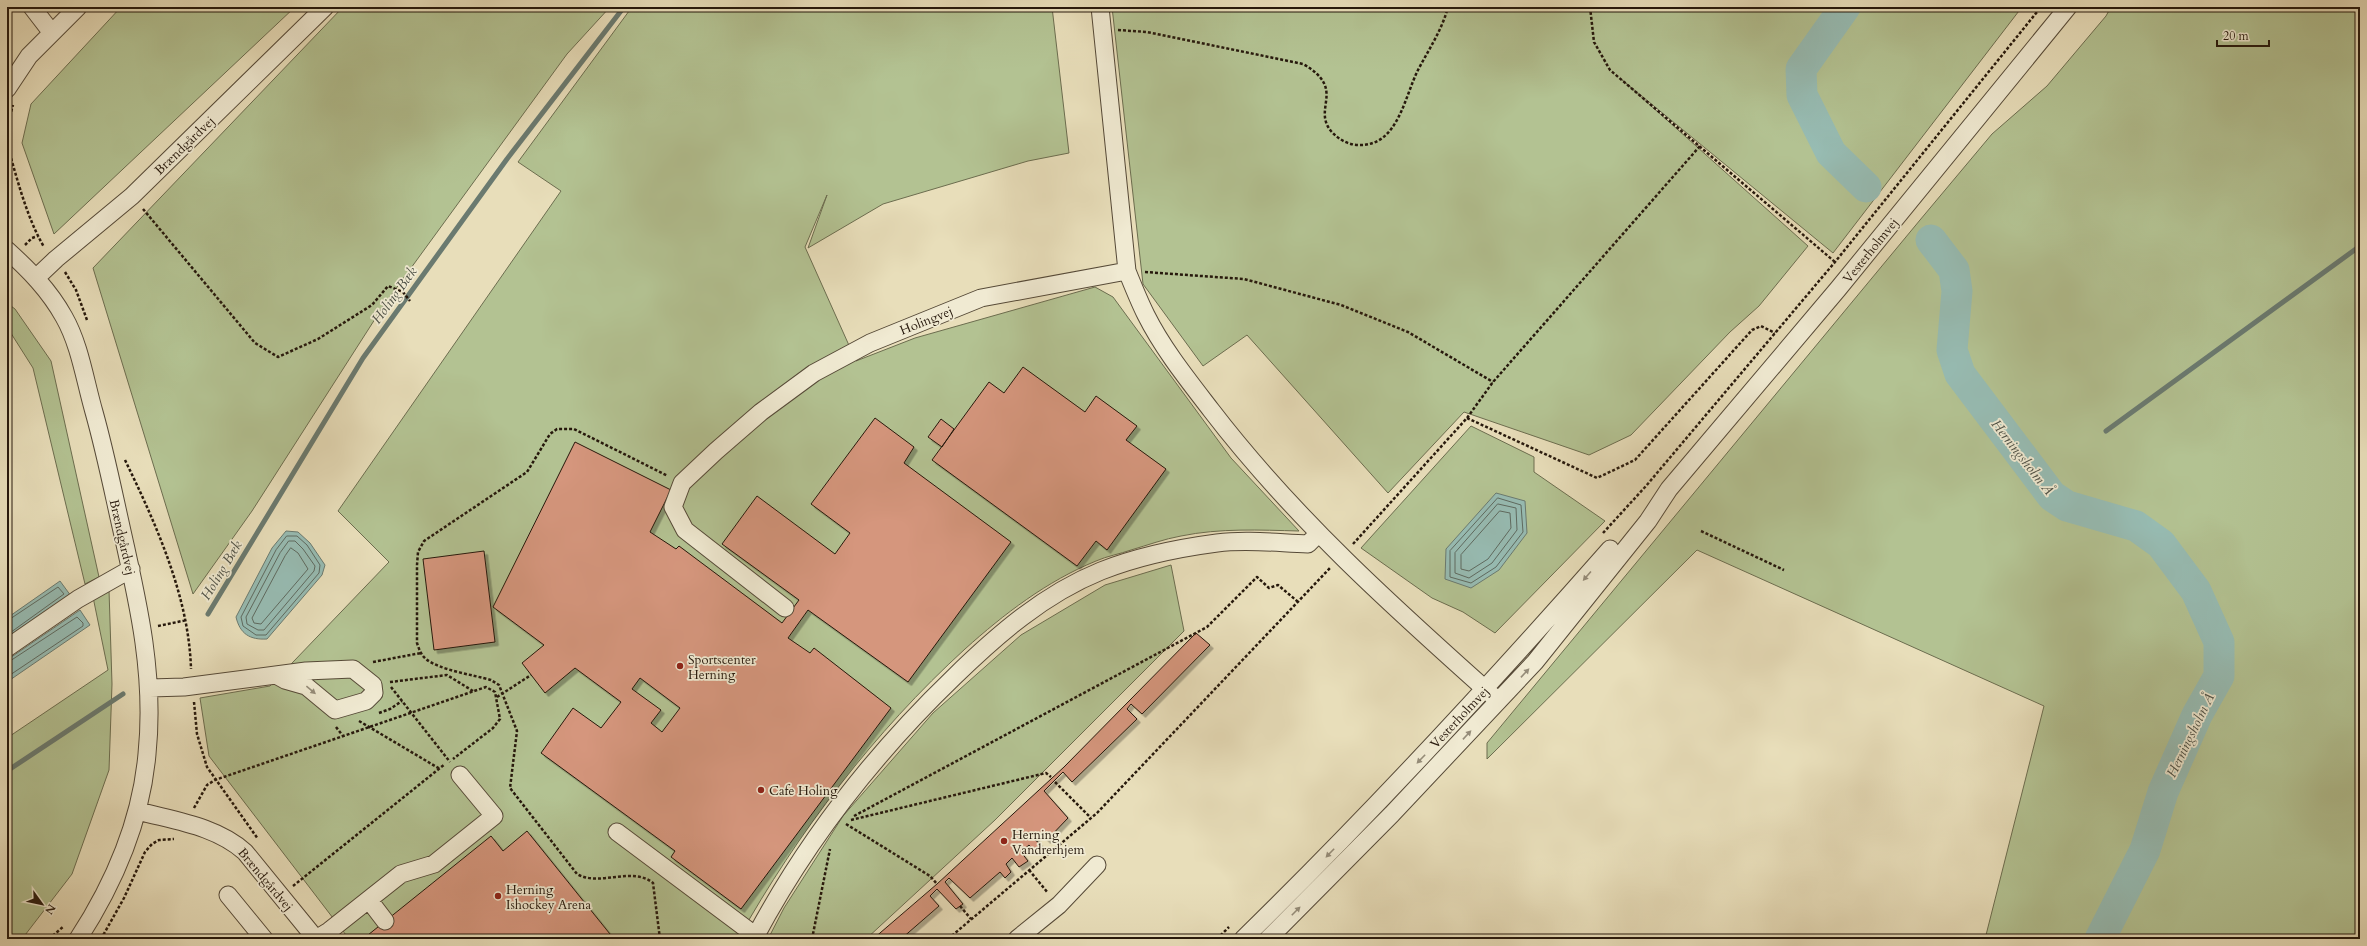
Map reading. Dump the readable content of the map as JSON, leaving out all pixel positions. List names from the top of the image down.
{
  "streets": {
    "street": ["Brændgårdvej", "Vesterholmvej", "Holingvej"]
  },
  "water": ["Holing Bæk", "Herningsholm Å"],
  "places": [
    "Sportscenter Herning",
    "Cafe Holing",
    "Herning Vandrerhjem",
    "Herning Ishockey Arena"
  ],
  "scale_bar": "20 m",
  "north": "bottom right"
}
